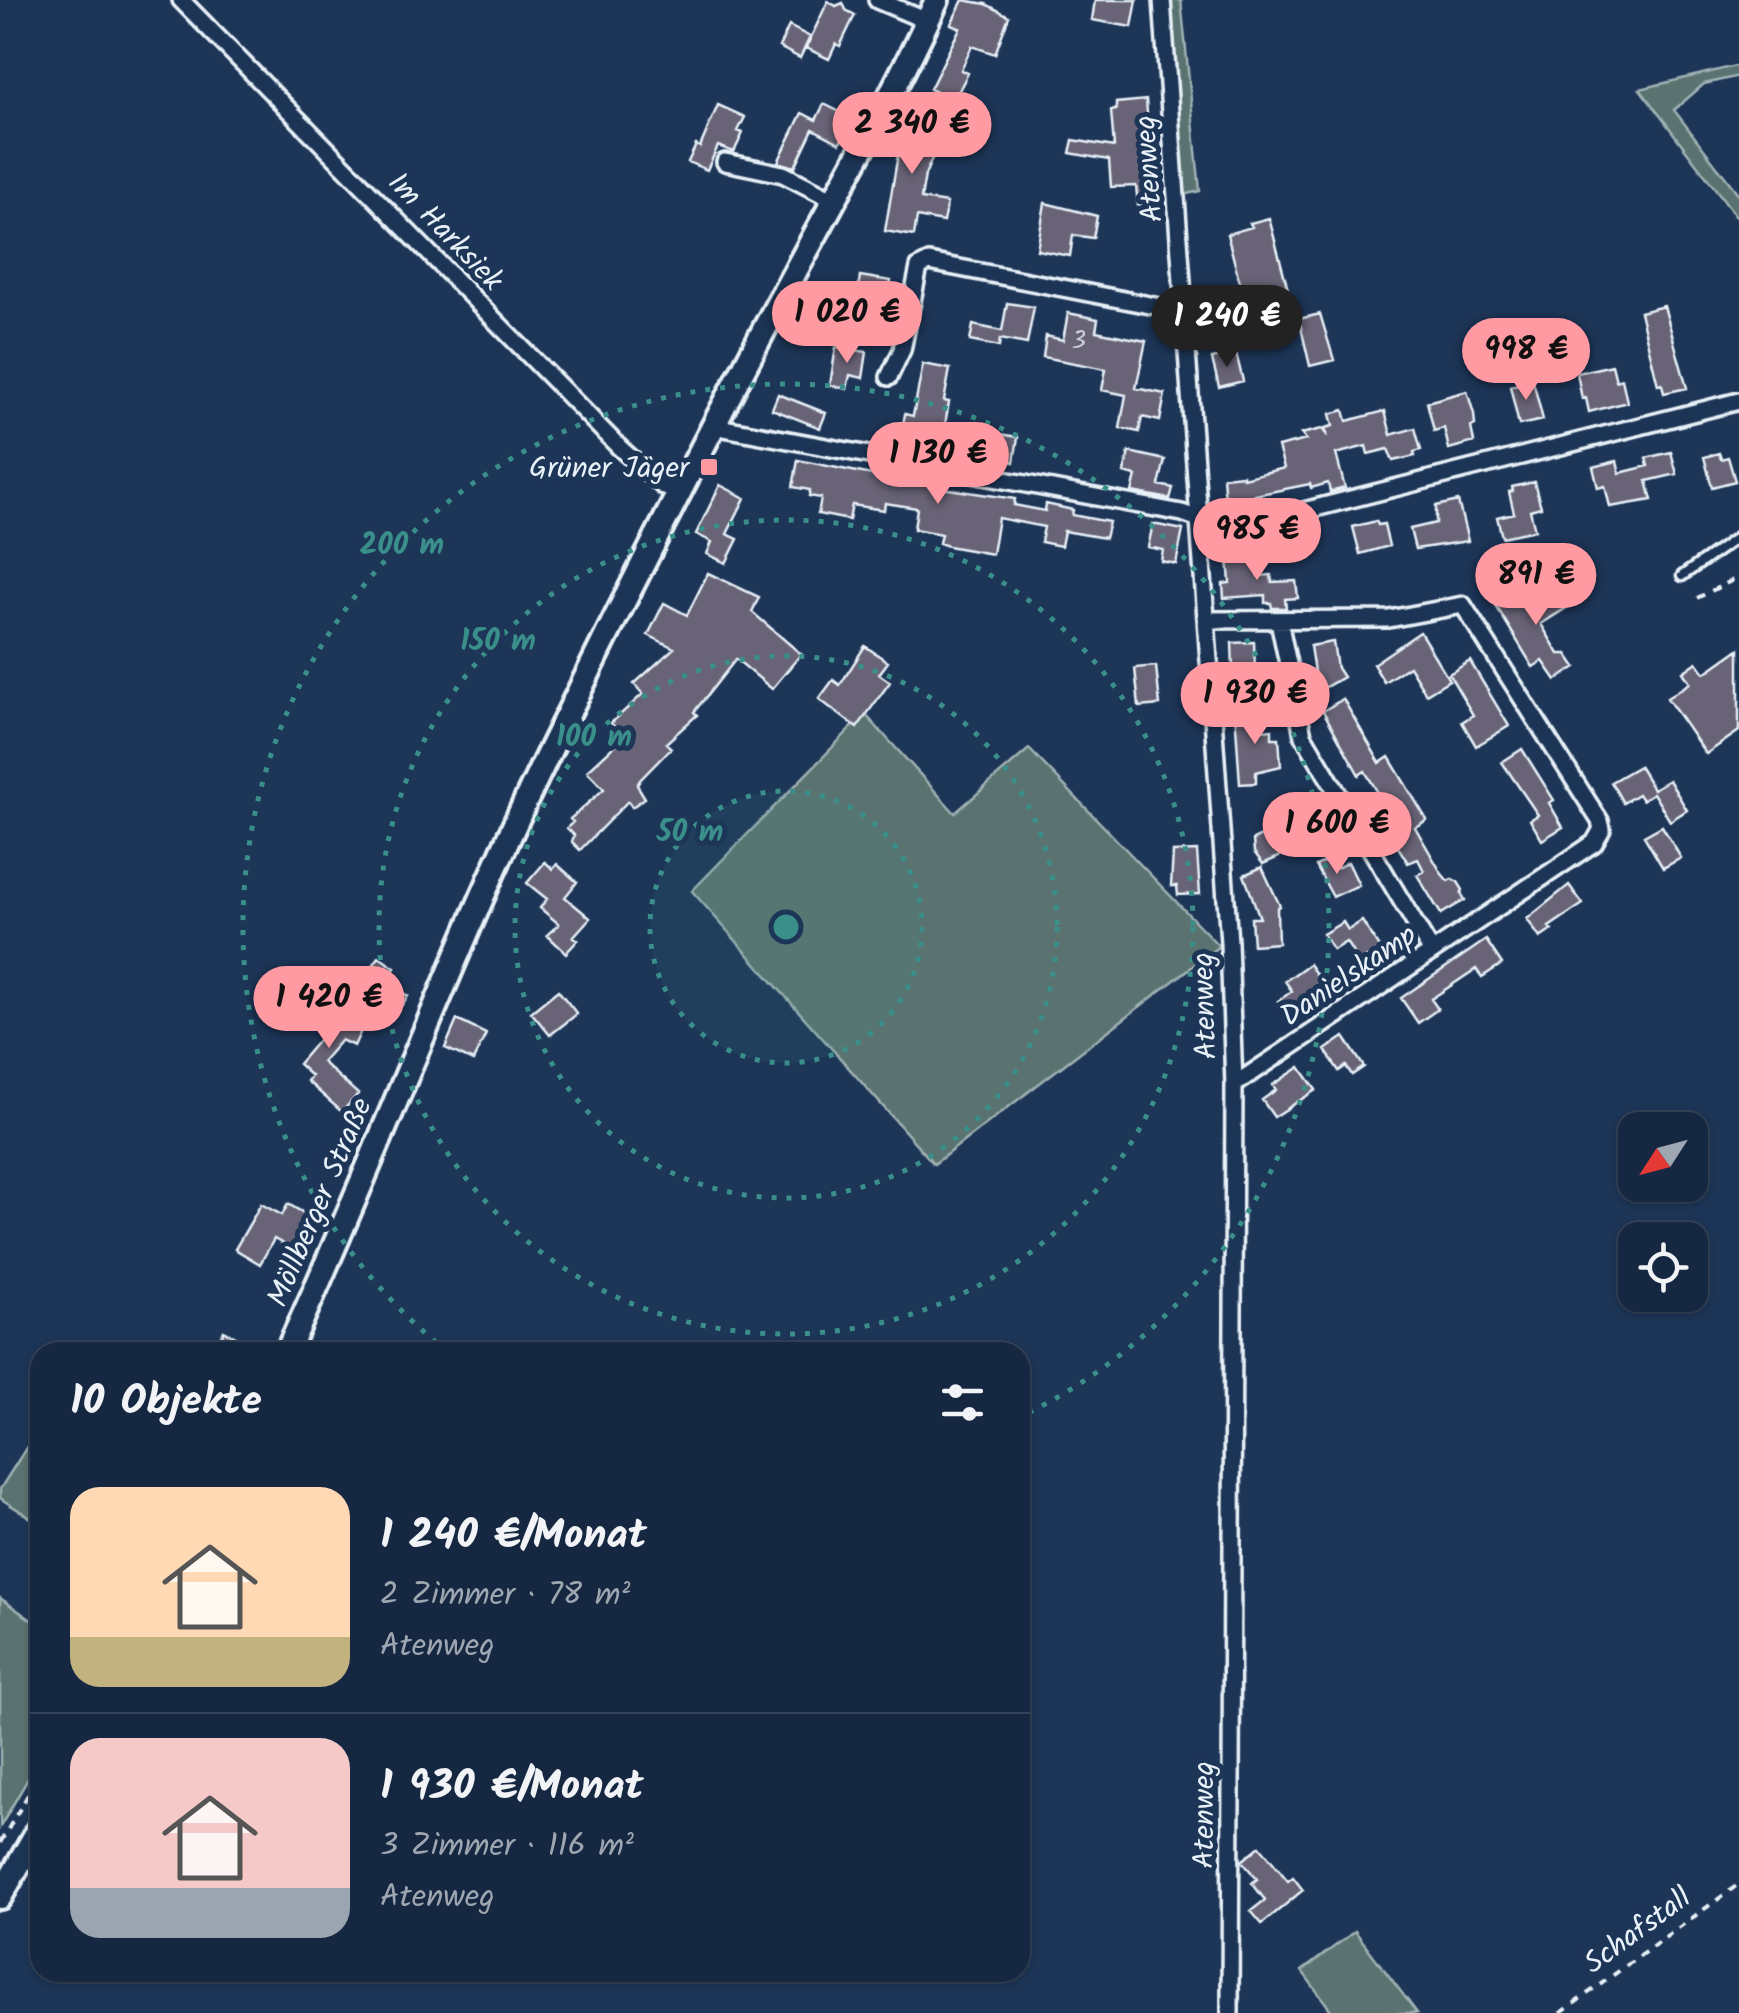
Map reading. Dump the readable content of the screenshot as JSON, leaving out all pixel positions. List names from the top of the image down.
{
  "streets": {
    "street": [
      "Atenweg",
      "Im Harksiek",
      "Danielskamp",
      "Möllberger Straße"
    ],
    "path": ["Schafstall"]
  },
  "crossings": [
    ["Atenweg", "Danielskamp"],
    ["Im Harksiek", "Möllberger Straße"]
  ],
  "places": {
    "transit": ["Grüner Jäger"]
  },
  "house_numbers": ["3"],
  "north": "bottom left",
  "page": {
    "price": [
      "2 340 €",
      "1 020 €",
      "1 240 €",
      "998 €",
      "1 130 €",
      "985 €",
      "891 €",
      "1 930 €",
      "1 600 €",
      "1 420 €"
    ],
    "heading": "10 Objekte",
    "list": [
      {
        "name": "1 240 €/Monat",
        "note": "2 Zimmer · 78 m² · Atenweg"
      },
      {
        "name": "1 930 €/Monat",
        "note": "3 Zimmer · 116 m² · Atenweg"
      }
    ]
  },
  "rings": [
    "200 m",
    "150 m",
    "100 m",
    "50 m"
  ]
}
